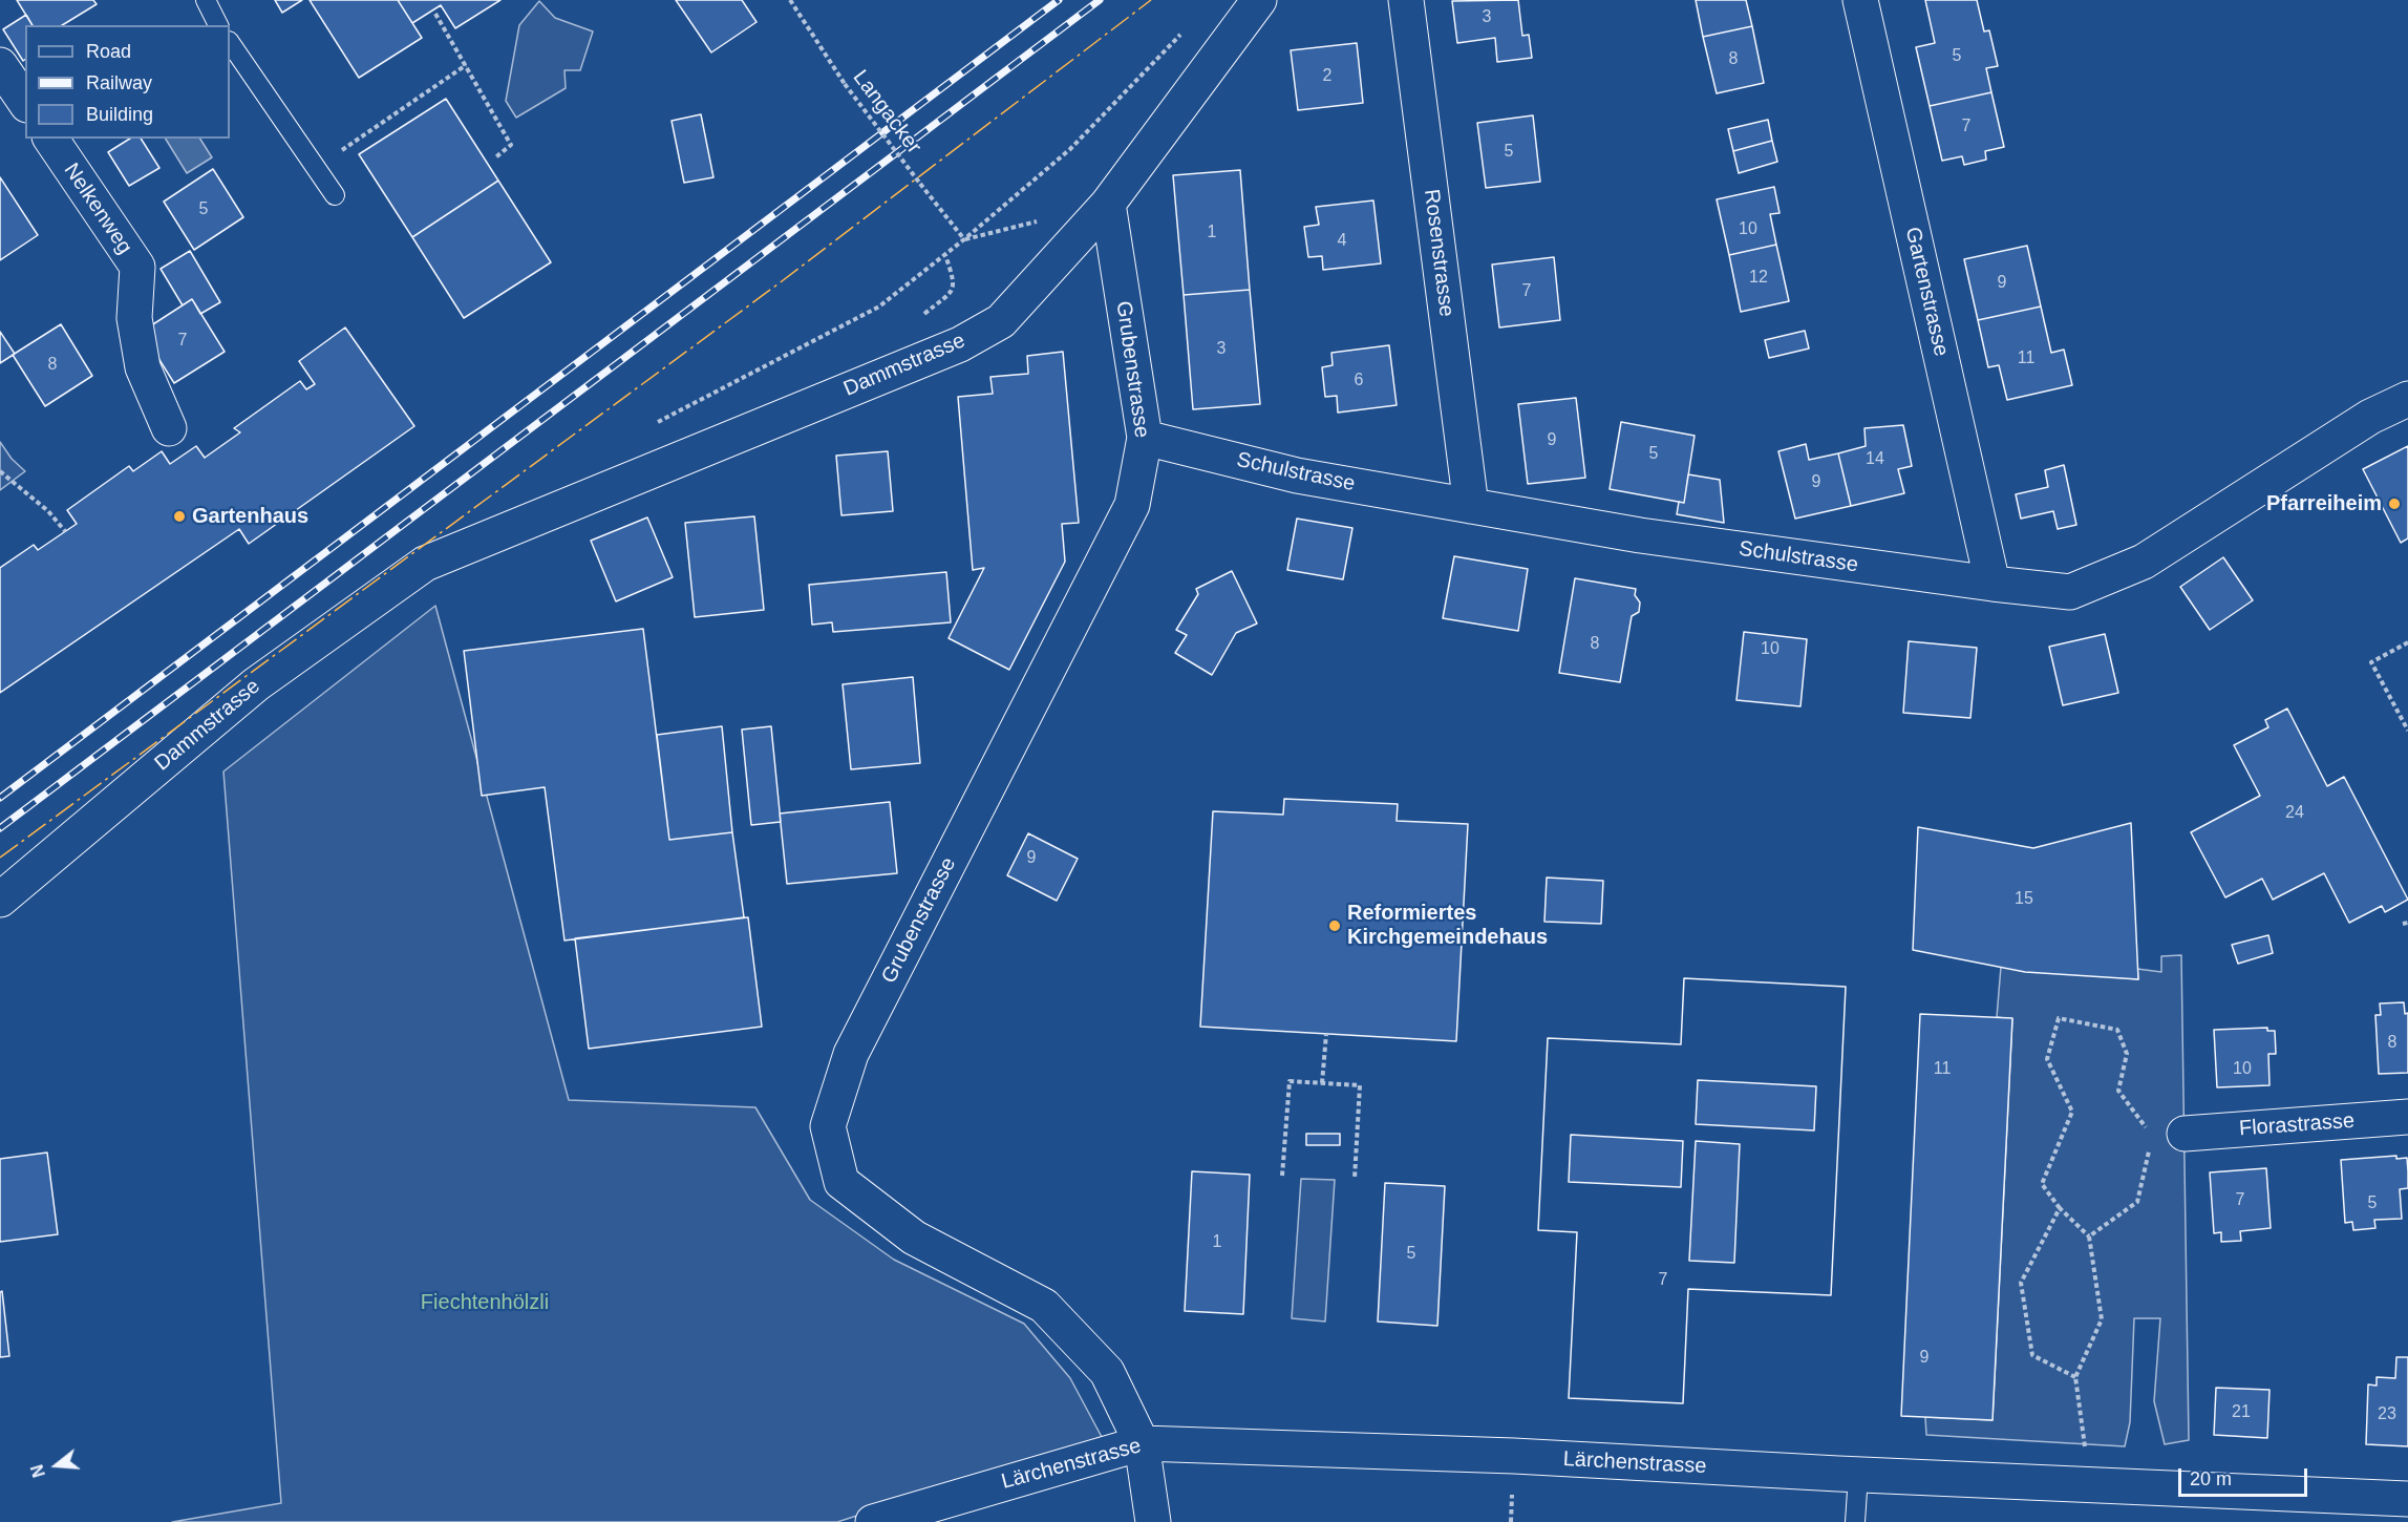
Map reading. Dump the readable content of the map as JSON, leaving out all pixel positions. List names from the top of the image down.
{
  "streets": {
    "street": [
      "Nelkenweg",
      "Rosenstrasse",
      "Gartenstrasse",
      "Dammstrasse",
      "Grubenstrasse",
      "Schulstrasse",
      "Florastrasse",
      "Lärchenstrasse"
    ],
    "path": ["Langacker"]
  },
  "crossings": [
    ["Rosenstrasse", "Schulstrasse"],
    ["Gartenstrasse", "Schulstrasse"],
    ["Dammstrasse", "Grubenstrasse"],
    ["Grubenstrasse", "Schulstrasse"],
    ["Grubenstrasse", "Lärchenstrasse"]
  ],
  "parks": ["Fiechtenhölzli"],
  "places": ["Pfarreiheim", "Gartenhaus", "Reformiertes Kirchgemeindehaus"],
  "house_numbers": [
    "3",
    "5",
    "8",
    "2",
    "7",
    "5",
    "5",
    "10",
    "1",
    "4",
    "12",
    "9",
    "7",
    "7",
    "3",
    "11",
    "8",
    "6",
    "9",
    "5",
    "14",
    "9",
    "8",
    "10",
    "24",
    "9",
    "15",
    "8",
    "11",
    "10",
    "7",
    "5",
    "1",
    "5",
    "7",
    "9",
    "21",
    "23"
  ],
  "legend": ["Road", "Railway", "Building"],
  "scale_bar": "20 m",
  "north": "left"
}
